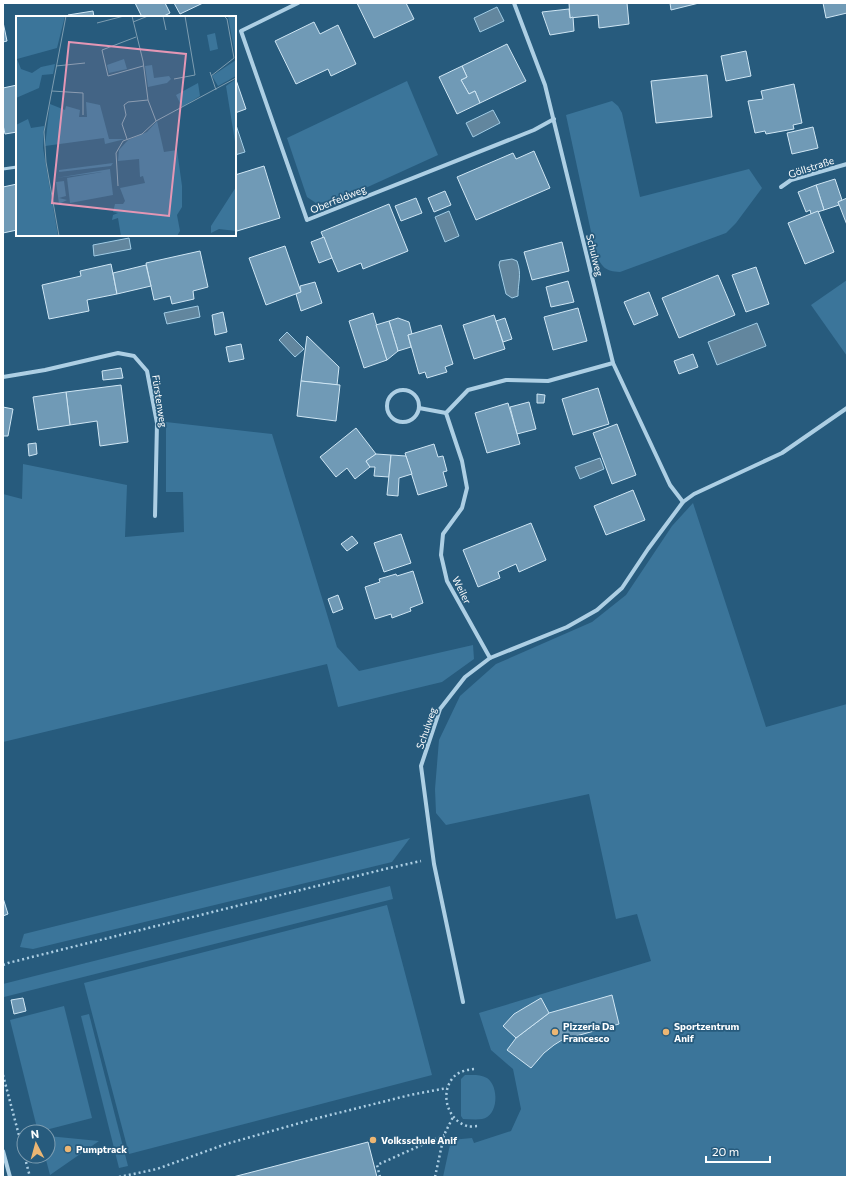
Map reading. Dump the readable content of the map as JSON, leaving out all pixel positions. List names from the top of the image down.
{
  "streets": {
    "street": [
      "Göllstraße",
      "Oberfeldweg",
      "Schulweg",
      "Fürstenweg",
      "Weiler"
    ]
  },
  "crossings": [
    ["Oberfeldweg", "Schulweg"],
    ["Schulweg", "Weiler"]
  ],
  "places": [
    "Pizzeria Da Francesco",
    "Sportzentrum Anif",
    "Volksschule Anif",
    "Pumptrack"
  ],
  "scale_bar": "20 m",
  "north": "top"
}
